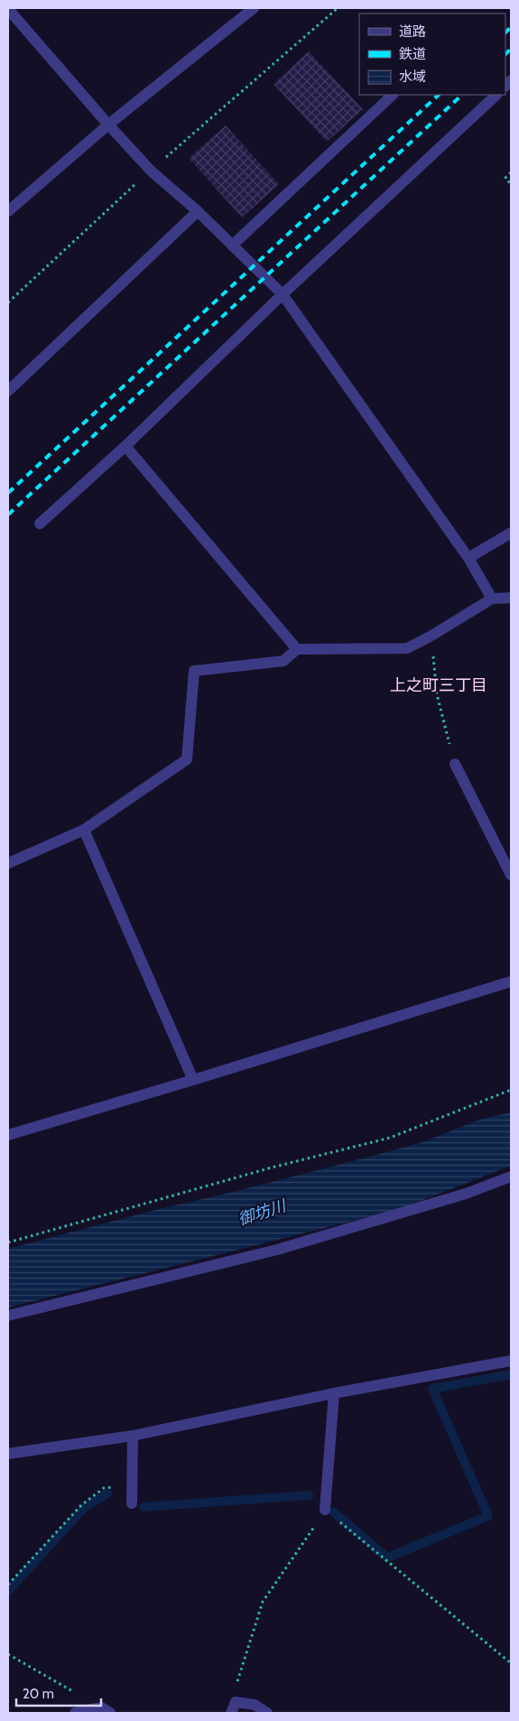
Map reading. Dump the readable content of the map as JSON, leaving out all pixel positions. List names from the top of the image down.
{
  "districts": ["上之町三丁目"],
  "water": ["御坊川"],
  "legend": ["道路", "鉄道", "水域"],
  "scale_bar": "20 m"
}
